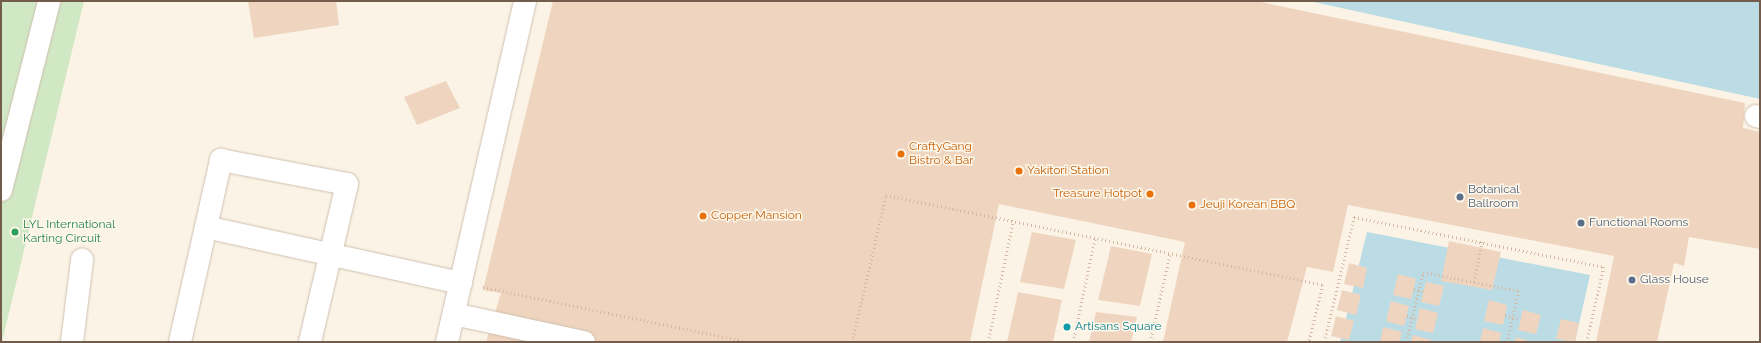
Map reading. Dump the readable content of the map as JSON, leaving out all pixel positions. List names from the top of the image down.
{
  "places": [
    "CraftyGang Bistro & Bar",
    "Yakitori Station",
    "Treasure Hotpot",
    "Botanical Ballroom",
    "Jeuji Korean BBQ",
    "Copper Mansion",
    "Functional Rooms",
    "LYL International Karting Circuit",
    "Glass House",
    "Artisans Square"
  ]
}
